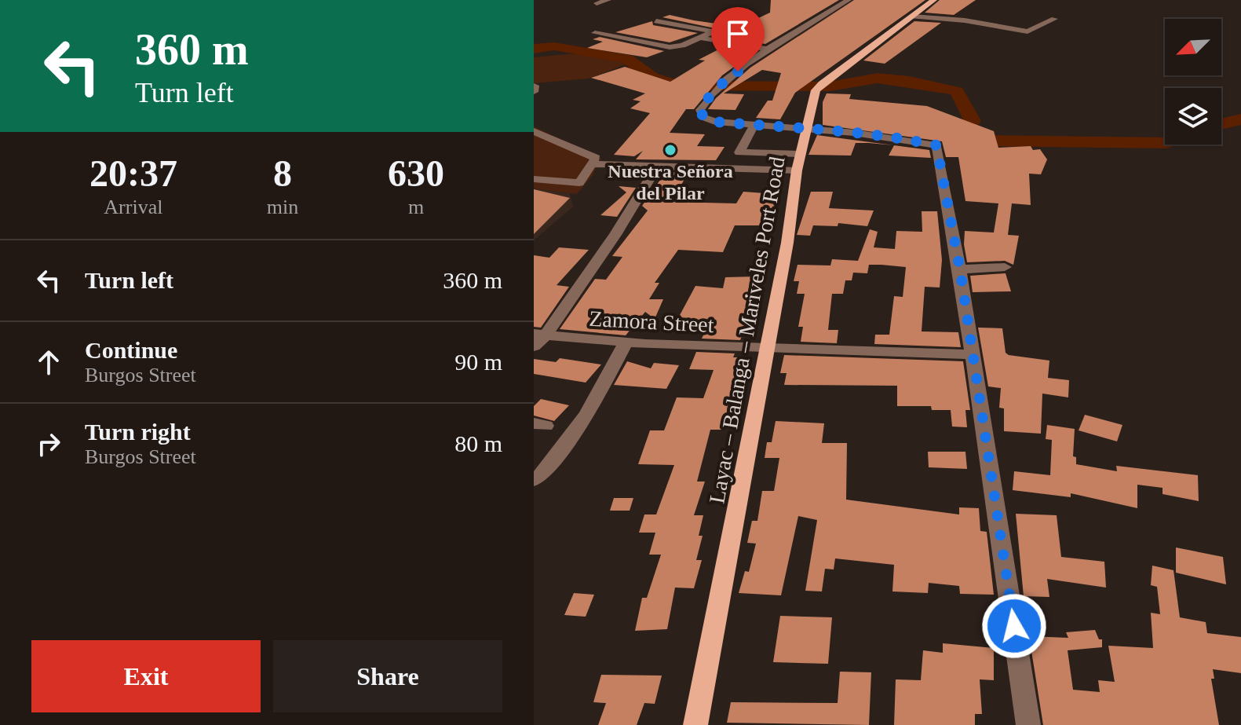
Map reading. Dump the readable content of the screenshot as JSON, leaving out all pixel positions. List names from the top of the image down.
{
  "streets": {
    "main road": ["Layac – Balanga – Mariveles Port Road"],
    "street": ["Zamora Street"]
  },
  "crossings": [
    ["Zamora Street", "Layac – Balanga – Mariveles Port Road"]
  ],
  "places": ["Nuestra Señora del Pilar"],
  "north": "bottom left",
  "page": {
    "turn": ["360 m", "Turn left"],
    "eta": [
      "20:37",
      "Arrival",
      "8",
      "min",
      "630",
      "m"
    ],
    "list": [
      {
        "name": "Turn left",
        "value": "360 m"
      },
      {
        "name": "Continue",
        "note": "Burgos Street",
        "value": "90 m"
      },
      {
        "name": "Turn right",
        "note": "Burgos Street",
        "value": "80 m"
      }
    ],
    "buttons": ["Exit", "Share"]
  }
}
